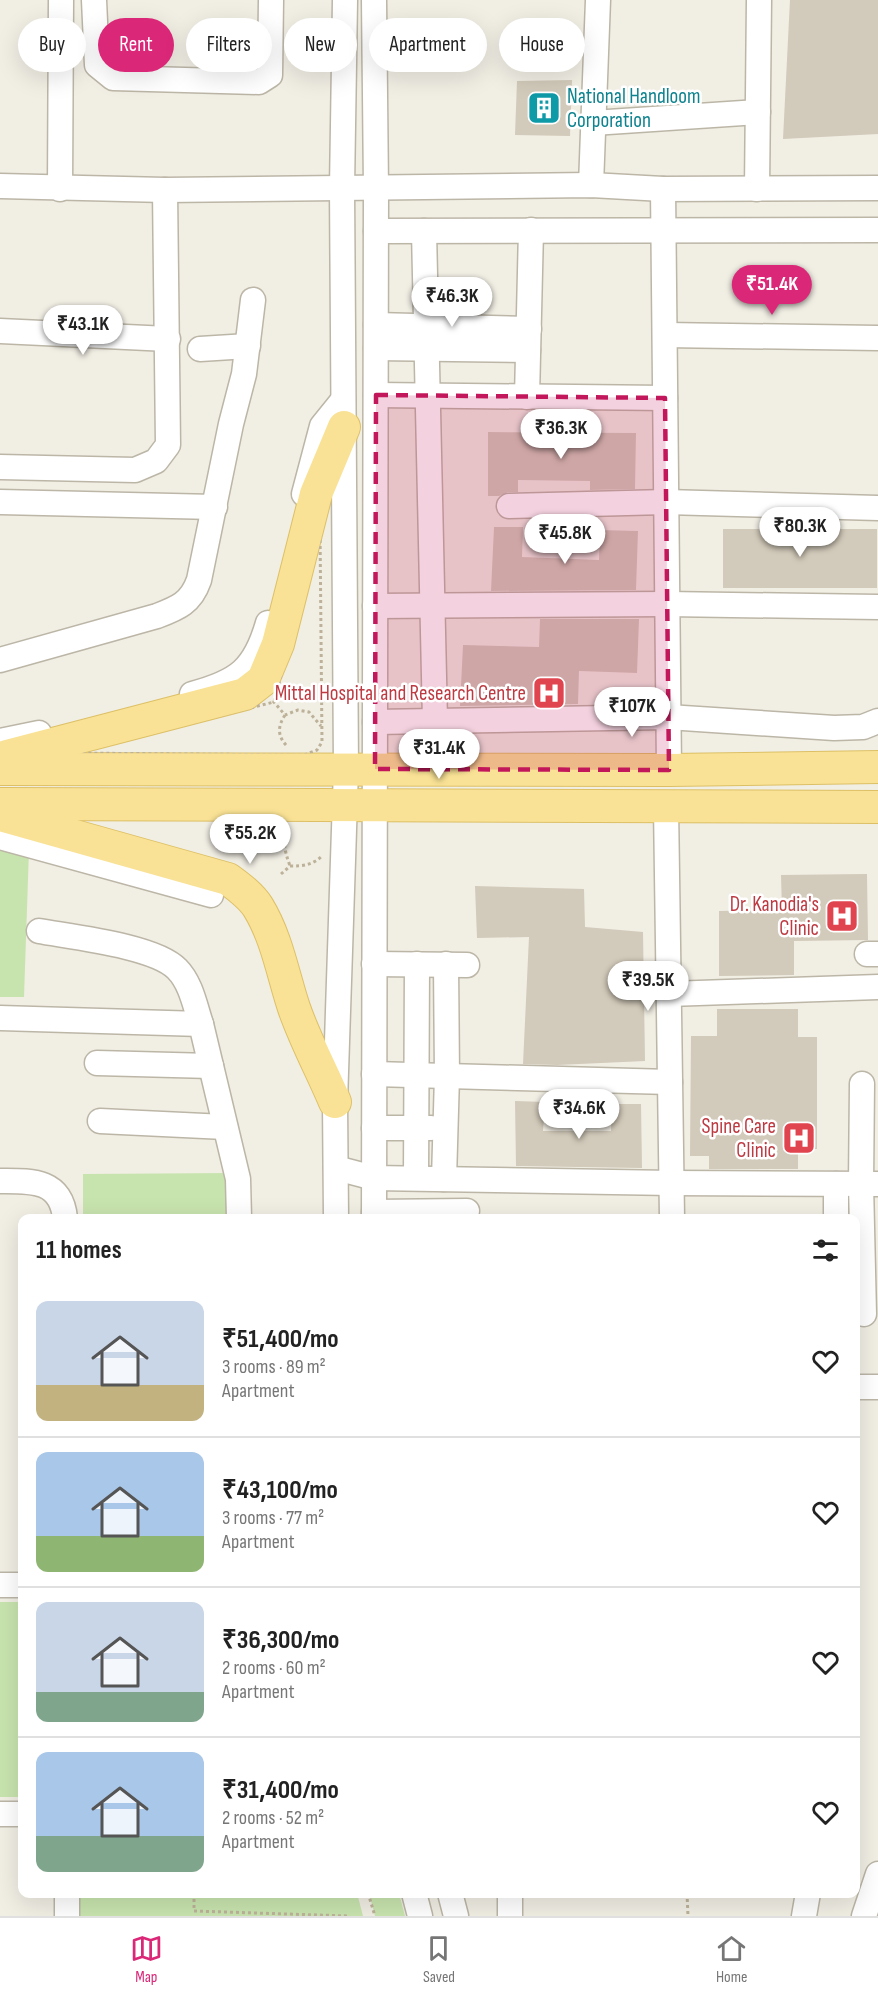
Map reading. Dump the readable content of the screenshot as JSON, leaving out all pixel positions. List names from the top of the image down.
{
  "places": {
    "building": ["National Handloom Corporation"],
    "hospital": ["Mittal Hospital and Research Centre", "Dr. Kanodia's Clinic", "Spine Care Clinic"]
  },
  "page": {
    "chip": [
      "Buy",
      "Rent",
      "Filters",
      "New",
      "Apartment",
      "House"
    ],
    "price": [
      "₹51.4K",
      "₹46.3K",
      "₹43.1K",
      "₹36.3K",
      "₹80.3K",
      "₹45.8K",
      "₹107K",
      "₹31.4K",
      "₹55.2K",
      "₹39.5K",
      "₹34.6K"
    ],
    "heading": "11 homes",
    "list": [
      {
        "name": "₹51,400/mo",
        "note": "3 rooms · 89 m² · Apartment"
      },
      {
        "name": "₹43,100/mo",
        "note": "3 rooms · 77 m² · Apartment"
      },
      {
        "name": "₹36,300/mo",
        "note": "2 rooms · 60 m² · Apartment"
      },
      {
        "name": "₹31,400/mo",
        "note": "2 rooms · 52 m² · Apartment"
      }
    ],
    "tabs": ["Map", "Saved", "Home"]
  }
}
